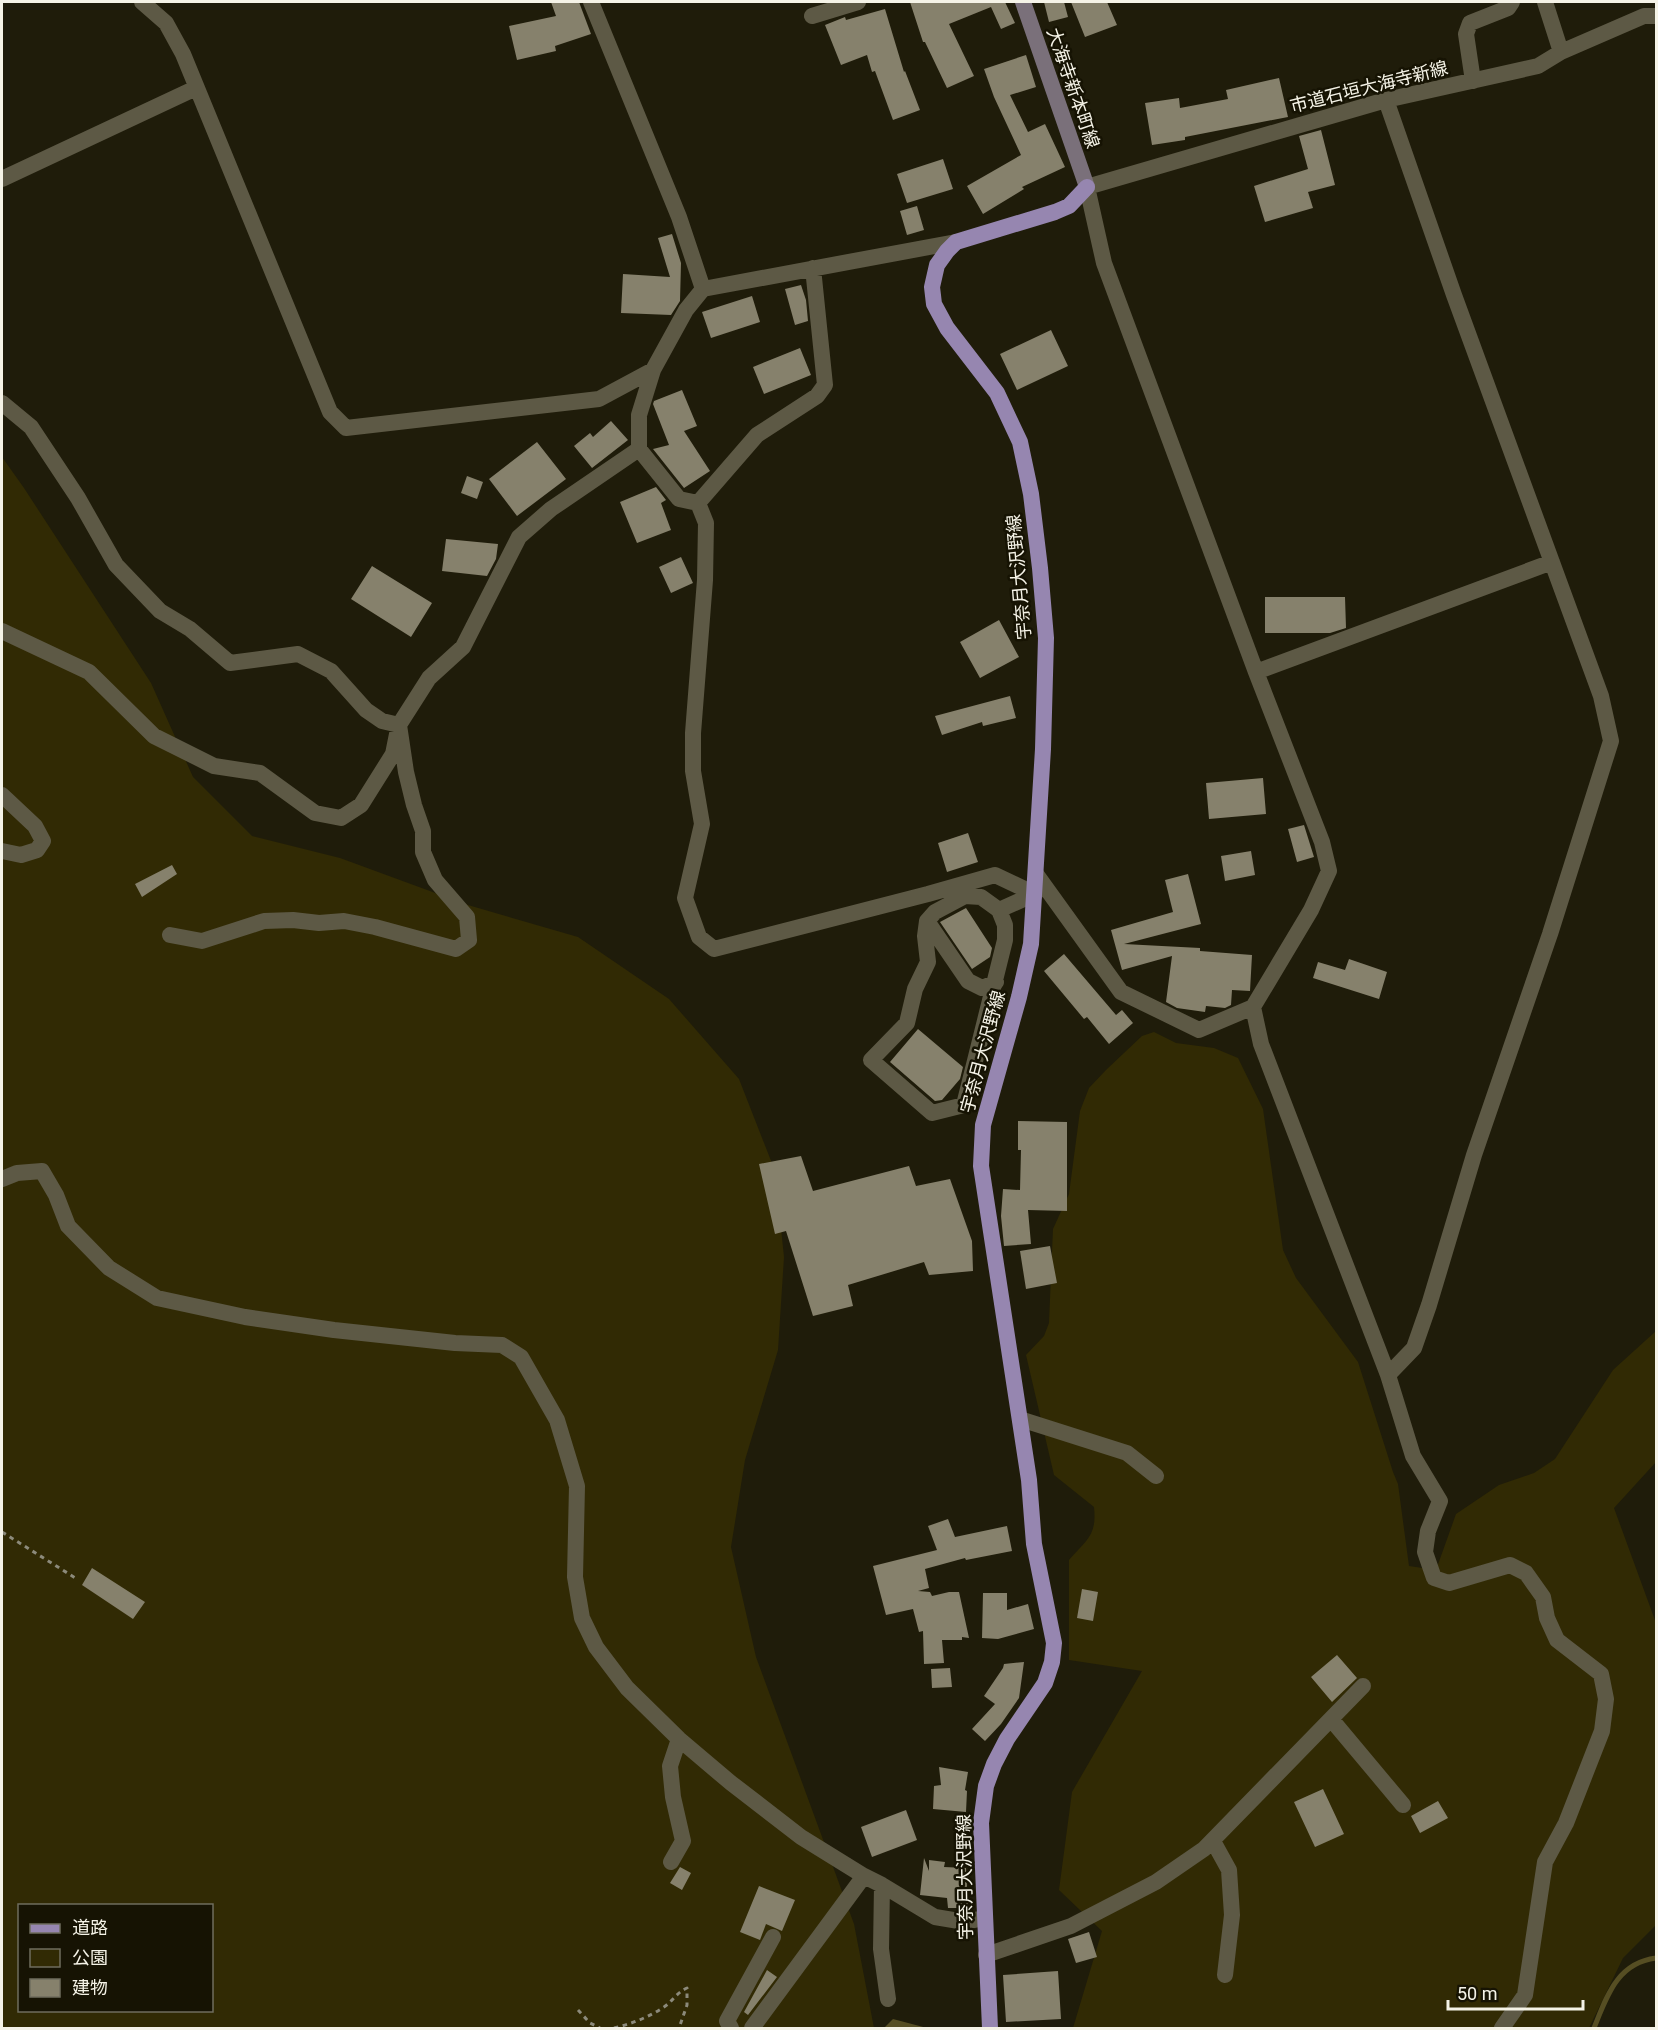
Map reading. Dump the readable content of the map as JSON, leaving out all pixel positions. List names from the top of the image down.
{
  "streets": {
    "main road": ["大海寺新本町線", "宇奈月大沢野線"],
    "street": ["市道石垣大海寺新線"]
  },
  "crossings": [
    ["市道石垣大海寺新線", "大海寺新本町線"]
  ],
  "legend": ["道路", "公園", "建物"],
  "scale_bar": "50 m"
}
